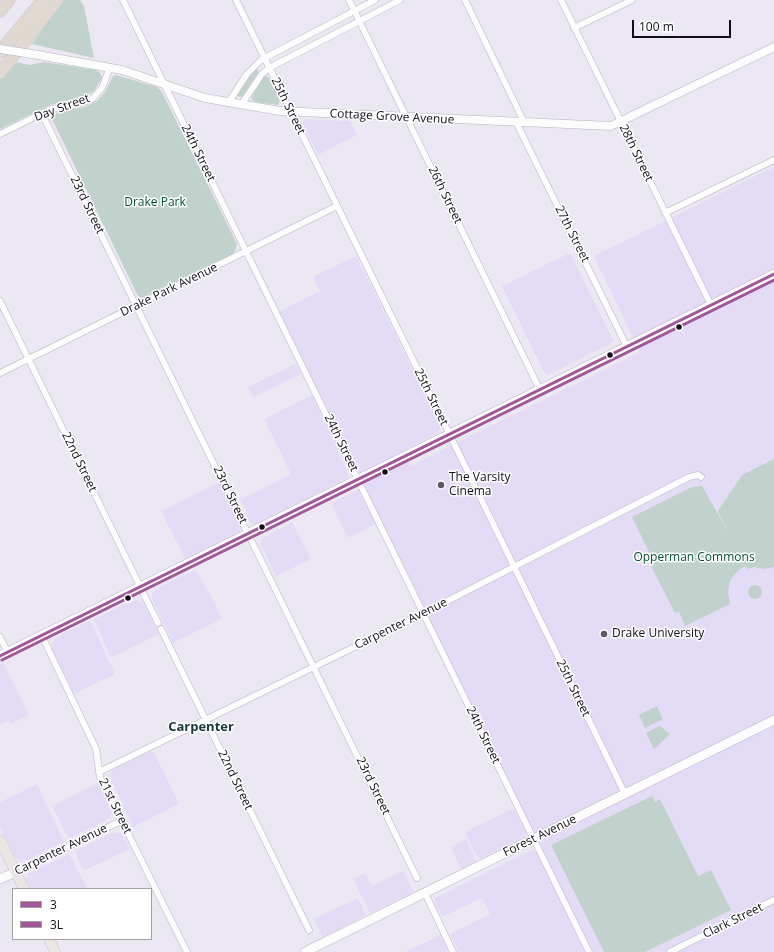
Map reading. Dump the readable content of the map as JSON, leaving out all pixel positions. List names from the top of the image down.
{
  "streets": {
    "main road": ["Carpenter Avenue", "Forest Avenue"],
    "street": [
      "25th Street",
      "Day Street",
      "Cottage Grove Avenue",
      "24th Street",
      "28th Street",
      "26th Street",
      "23rd Street",
      "27th Street",
      "Drake Park Avenue",
      "22nd Street",
      "21st Street",
      "Clark Street"
    ]
  },
  "crossings": [
    ["25th Street", "Cottage Grove Avenue"],
    ["25th Street", "Drake Park Avenue"],
    ["25th Street", "Carpenter Avenue"],
    ["25th Street", "Forest Avenue"],
    ["Day Street", "Cottage Grove Avenue"],
    ["Day Street", "23rd Street"],
    ["Cottage Grove Avenue", "24th Street"],
    ["Cottage Grove Avenue", "28th Street"],
    ["Cottage Grove Avenue", "26th Street"],
    ["Cottage Grove Avenue", "27th Street"],
    ["24th Street", "Drake Park Avenue"],
    ["24th Street", "Carpenter Avenue"],
    ["24th Street", "Forest Avenue"],
    ["23rd Street", "Drake Park Avenue"],
    ["23rd Street", "Carpenter Avenue"],
    ["Drake Park Avenue", "22nd Street"],
    ["22nd Street", "Carpenter Avenue"],
    ["Carpenter Avenue", "21st Street"]
  ],
  "districts": ["Carpenter"],
  "parks": ["Drake Park", "Opperman Commons"],
  "places": ["The Varsity Cinema", "Drake University"],
  "lines": ["transit line 3", "transit line 3L"],
  "legend": ["3", "3L"],
  "scale_bar": "100 m"
}
